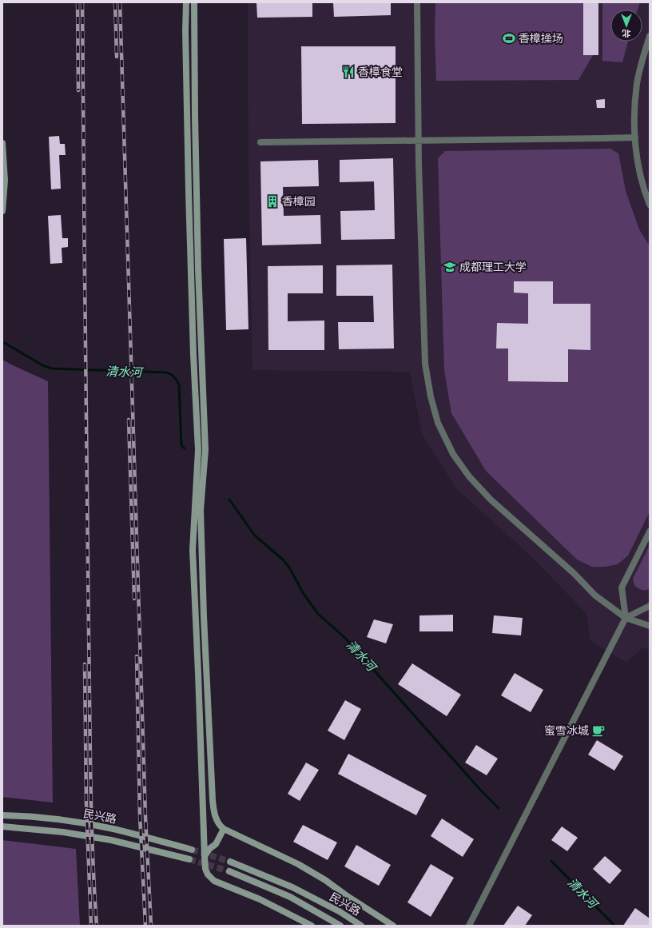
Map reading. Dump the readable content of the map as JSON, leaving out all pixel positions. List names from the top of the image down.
{
  "streets": {
    "street": ["民兴路"]
  },
  "water": ["清水河"],
  "places": {
    "sports": ["香樟操场"],
    "restaurant": ["香樟食堂"],
    "building": ["香樟园"],
    "school or university": ["成都理工大学"],
    "cafe": ["蜜雪冰城"]
  },
  "north": "bottom"
}
